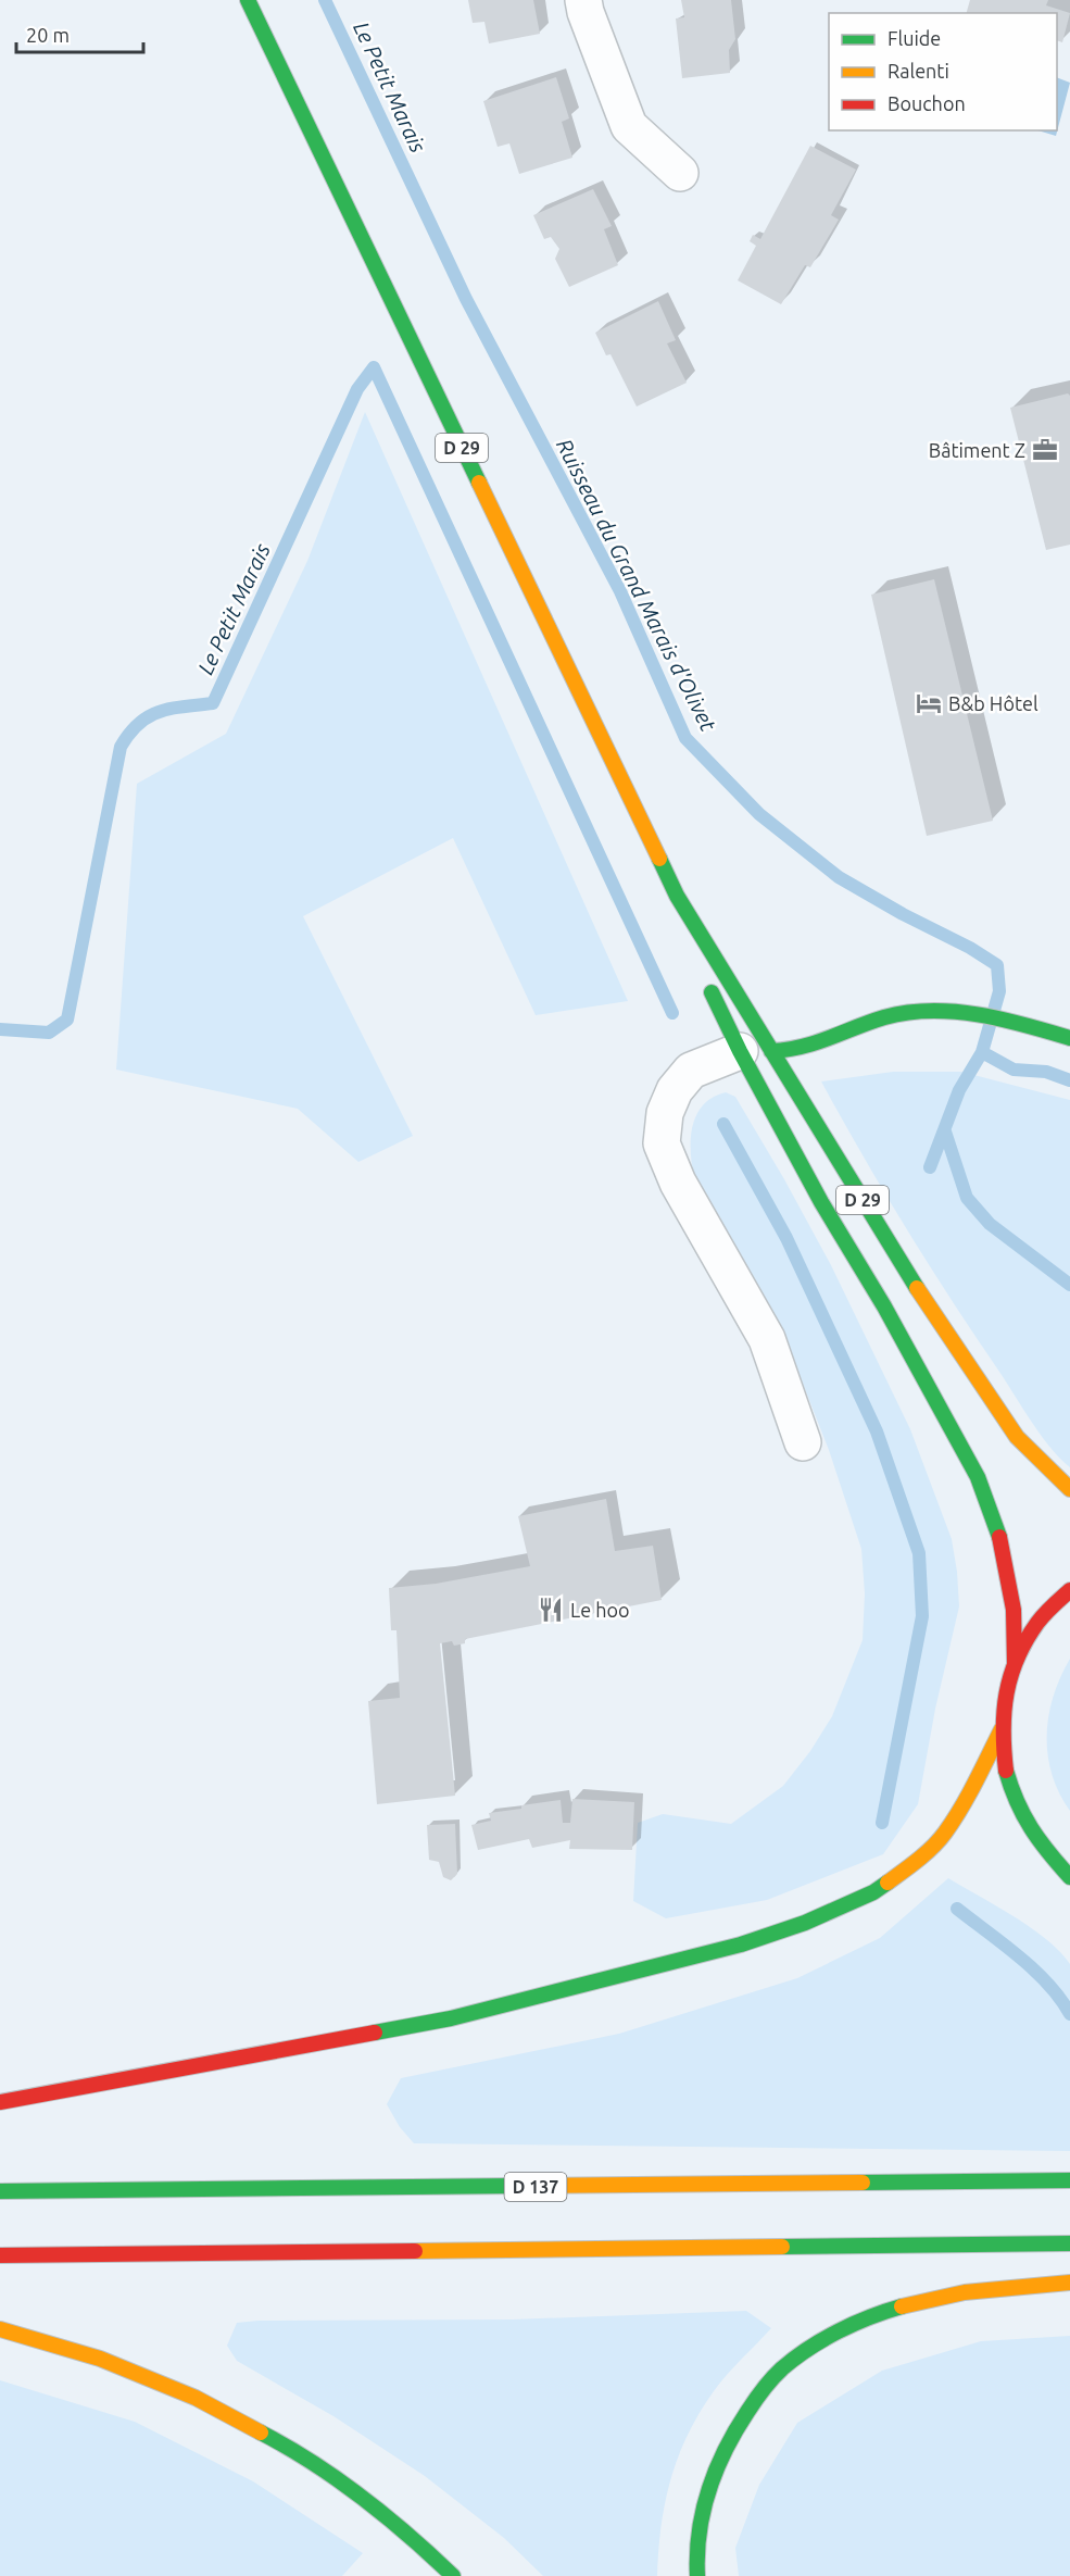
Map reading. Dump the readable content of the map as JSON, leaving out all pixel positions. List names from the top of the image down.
{
  "streets": {
    "main road": ["D 29", "D 137"]
  },
  "water": ["Le Petit Marais", "Ruisseau du Grand Marais d'Olivet"],
  "places": {
    "office": ["Bâtiment Z"],
    "hotel": ["B&b Hôtel"],
    "restaurant": ["Le hoo"]
  },
  "legend": ["Fluide", "Ralenti", "Bouchon"],
  "scale_bar": "20 m"
}
